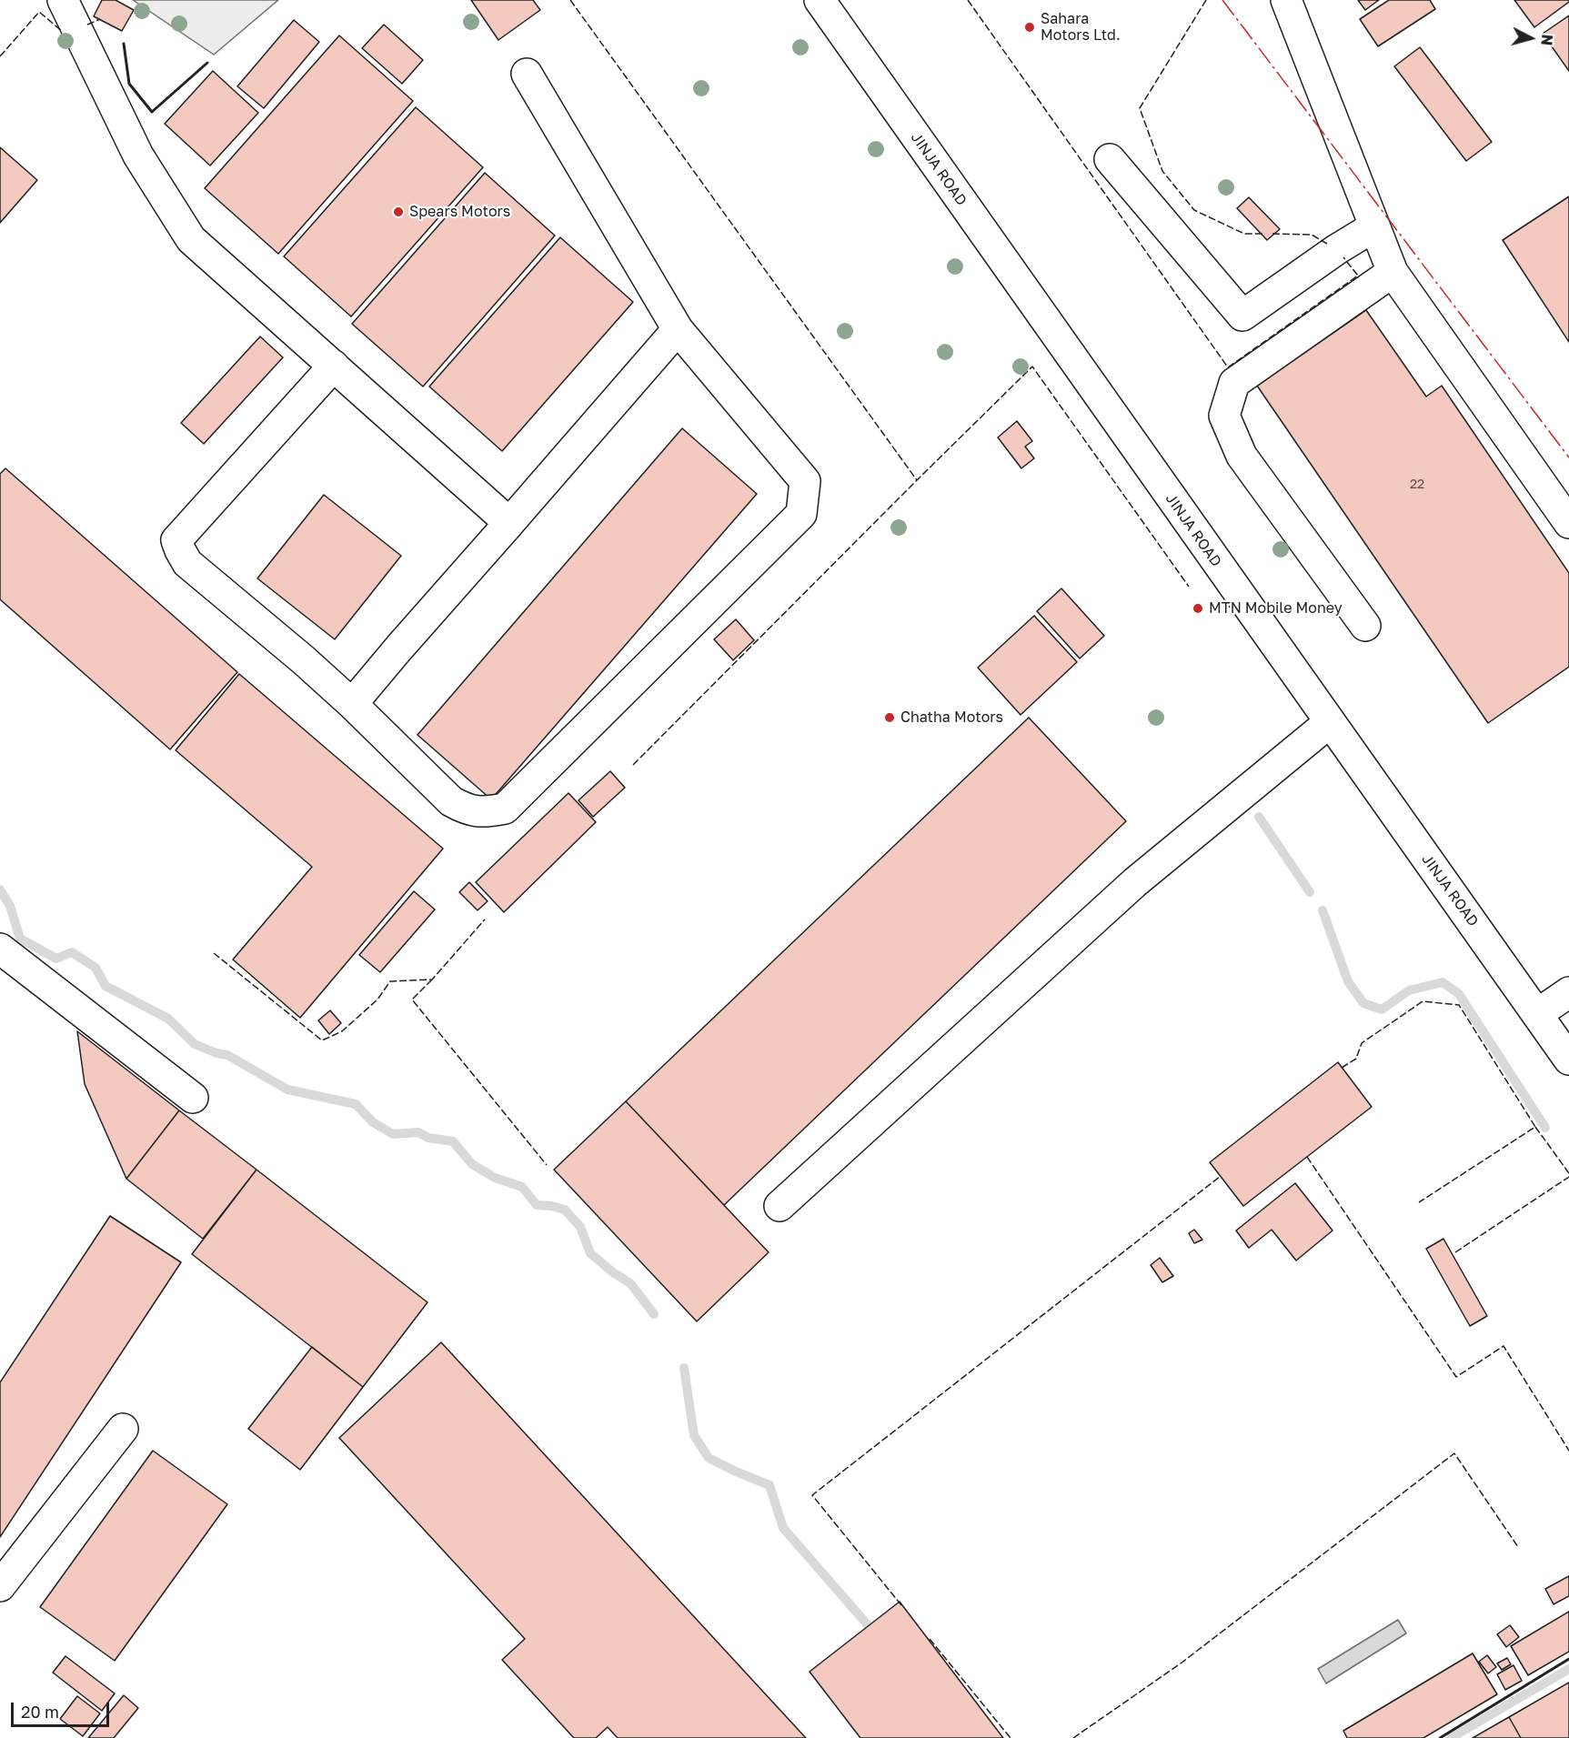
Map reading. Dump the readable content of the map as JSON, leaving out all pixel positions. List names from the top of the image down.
{
  "streets": {
    "main road": ["JINJA ROAD"]
  },
  "places": [
    "Sahara Motors Ltd.",
    "Spears Motors",
    "MTN Mobile Money",
    "Chatha Motors"
  ],
  "house_numbers": ["22"],
  "scale_bar": "20 m",
  "north": "right"
}
